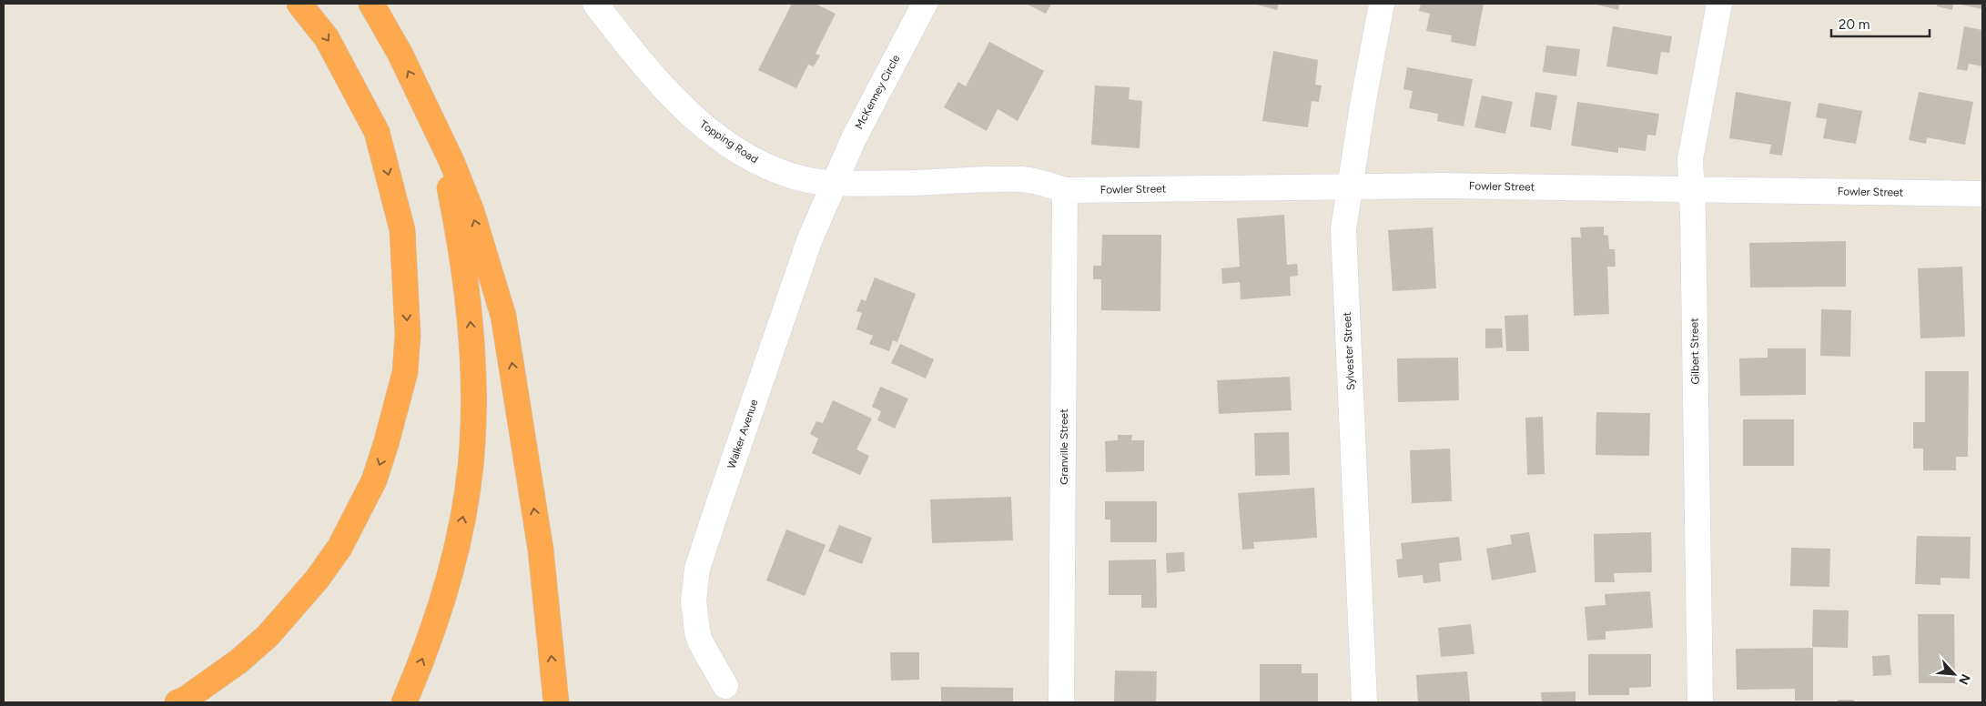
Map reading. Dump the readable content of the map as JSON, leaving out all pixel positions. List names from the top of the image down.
{
  "streets": {
    "street": [
      "McKenney Circle",
      "Topping Road",
      "Fowler Street",
      "Sylvester Street",
      "Gilbert Street",
      "Walker Avenue",
      "Granville Street"
    ]
  },
  "crossings": [
    ["McKenney Circle", "Topping Road"],
    ["McKenney Circle", "Walker Avenue"],
    ["Topping Road", "Fowler Street"],
    ["Topping Road", "Walker Avenue"],
    ["Fowler Street", "Sylvester Street"],
    ["Fowler Street", "Gilbert Street"],
    ["Fowler Street", "Granville Street"]
  ],
  "scale_bar": "20 m",
  "north": "bottom right"
}
